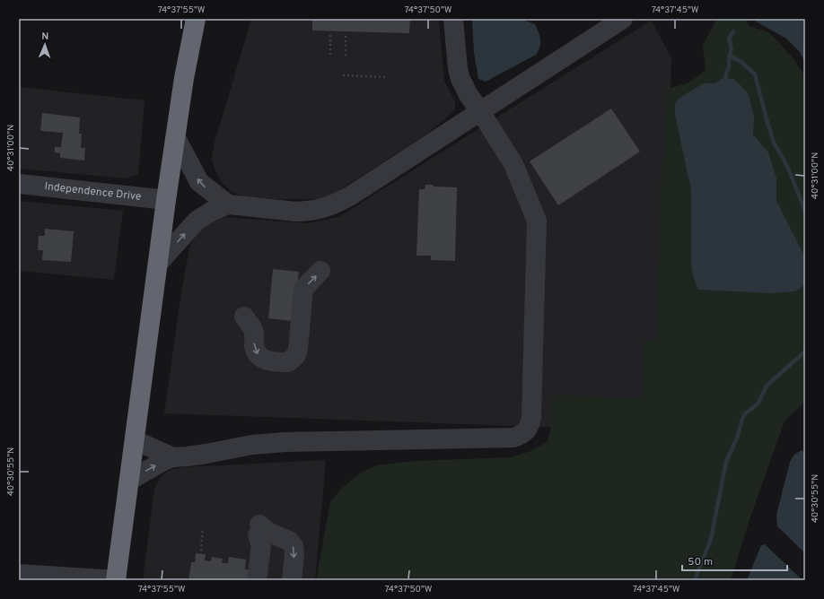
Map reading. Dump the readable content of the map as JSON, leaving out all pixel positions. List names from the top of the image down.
{
  "streets": {
    "street": ["Independence Drive"]
  },
  "scale_bar": "50 m",
  "north": "top",
  "coordinates": [
    "74°37'55\"W",
    "74°37'50\"W",
    "74°37'45\"W",
    "40°31'00\"N",
    "40°30'55\"N"
  ]
}
